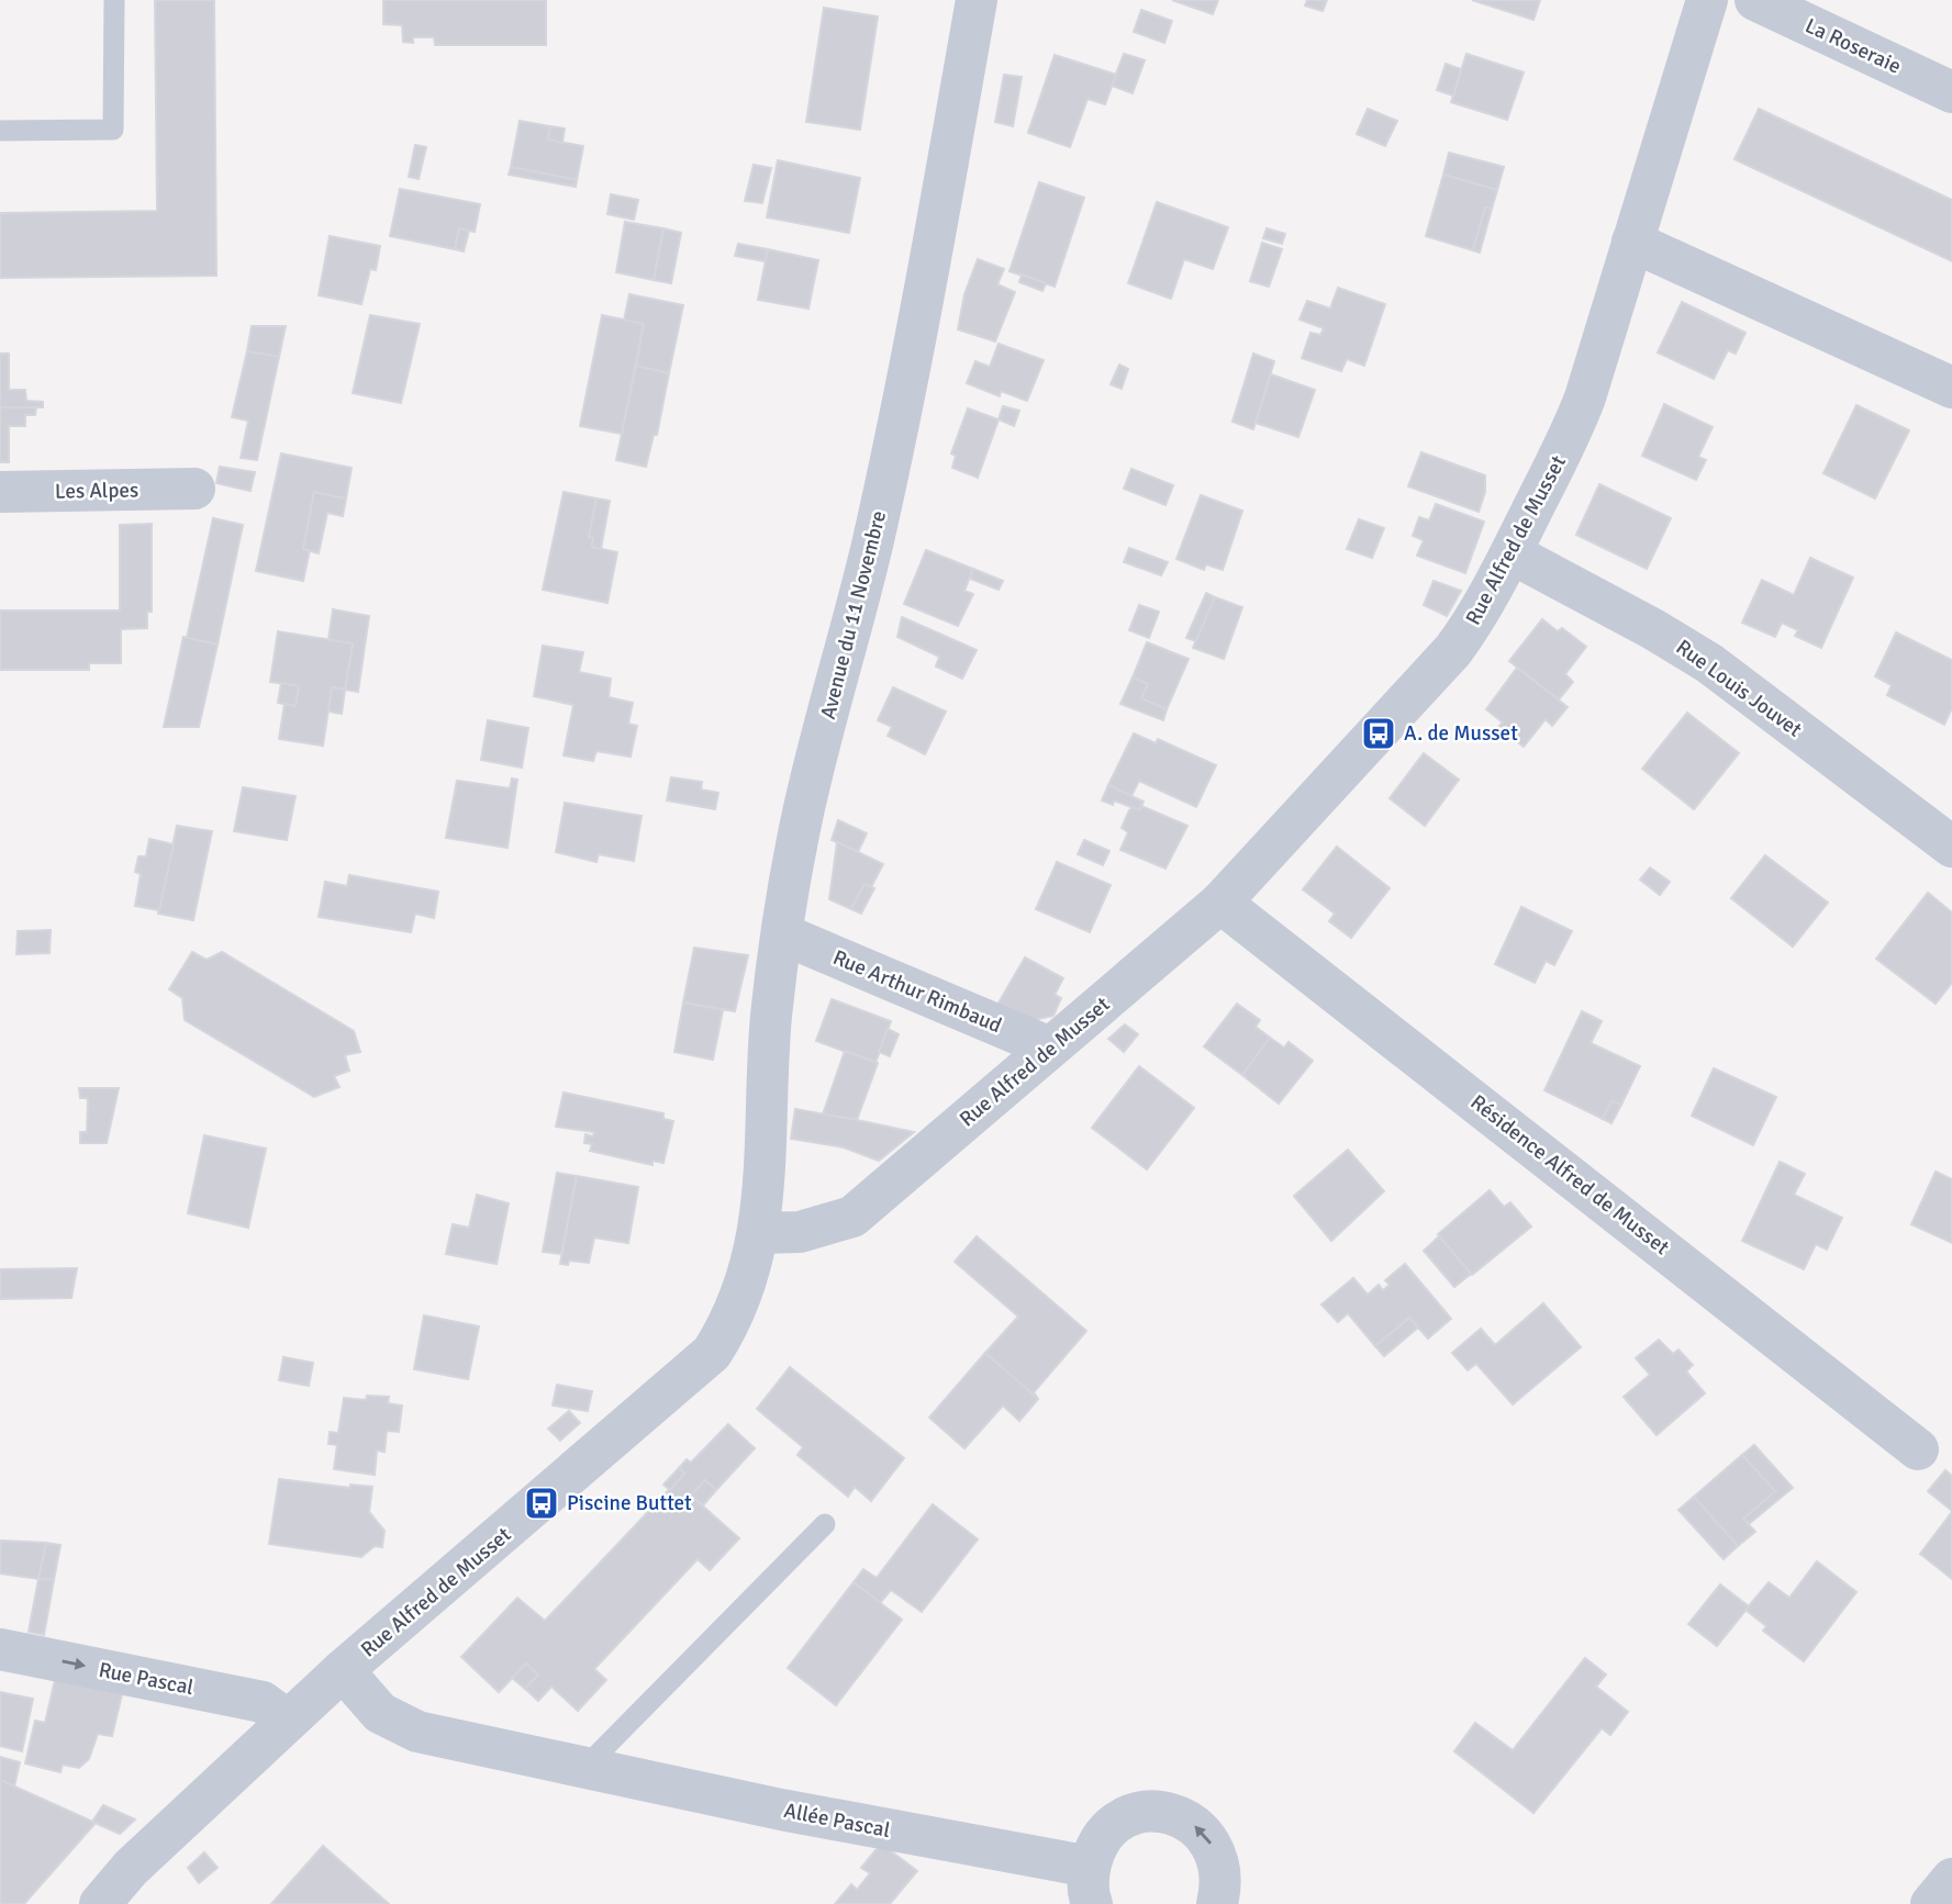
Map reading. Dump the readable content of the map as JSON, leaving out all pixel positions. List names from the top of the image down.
{
  "streets": {
    "street": [
      "La Roseraie",
      "Les Alpes",
      "Rue Alfred de Musset",
      "Avenue du 11 Novembre",
      "Rue Louis Jouvet",
      "Rue Arthur Rimbaud",
      "Résidence Alfred de Musset",
      "Rue Pascal",
      "Allée Pascal"
    ]
  },
  "crossings": [
    ["Rue Alfred de Musset", "Avenue du 11 Novembre"],
    ["Rue Alfred de Musset", "Rue Louis Jouvet"],
    ["Rue Alfred de Musset", "Rue Arthur Rimbaud"],
    ["Rue Alfred de Musset", "Résidence Alfred de Musset"],
    ["Rue Alfred de Musset", "Rue Pascal"],
    ["Rue Alfred de Musset", "Allée Pascal"],
    ["Avenue du 11 Novembre", "Rue Arthur Rimbaud"]
  ],
  "one_way": ["Rue Pascal"],
  "places": {
    "bus stop": ["A. de Musset", "Piscine Buttet"]
  }
}
